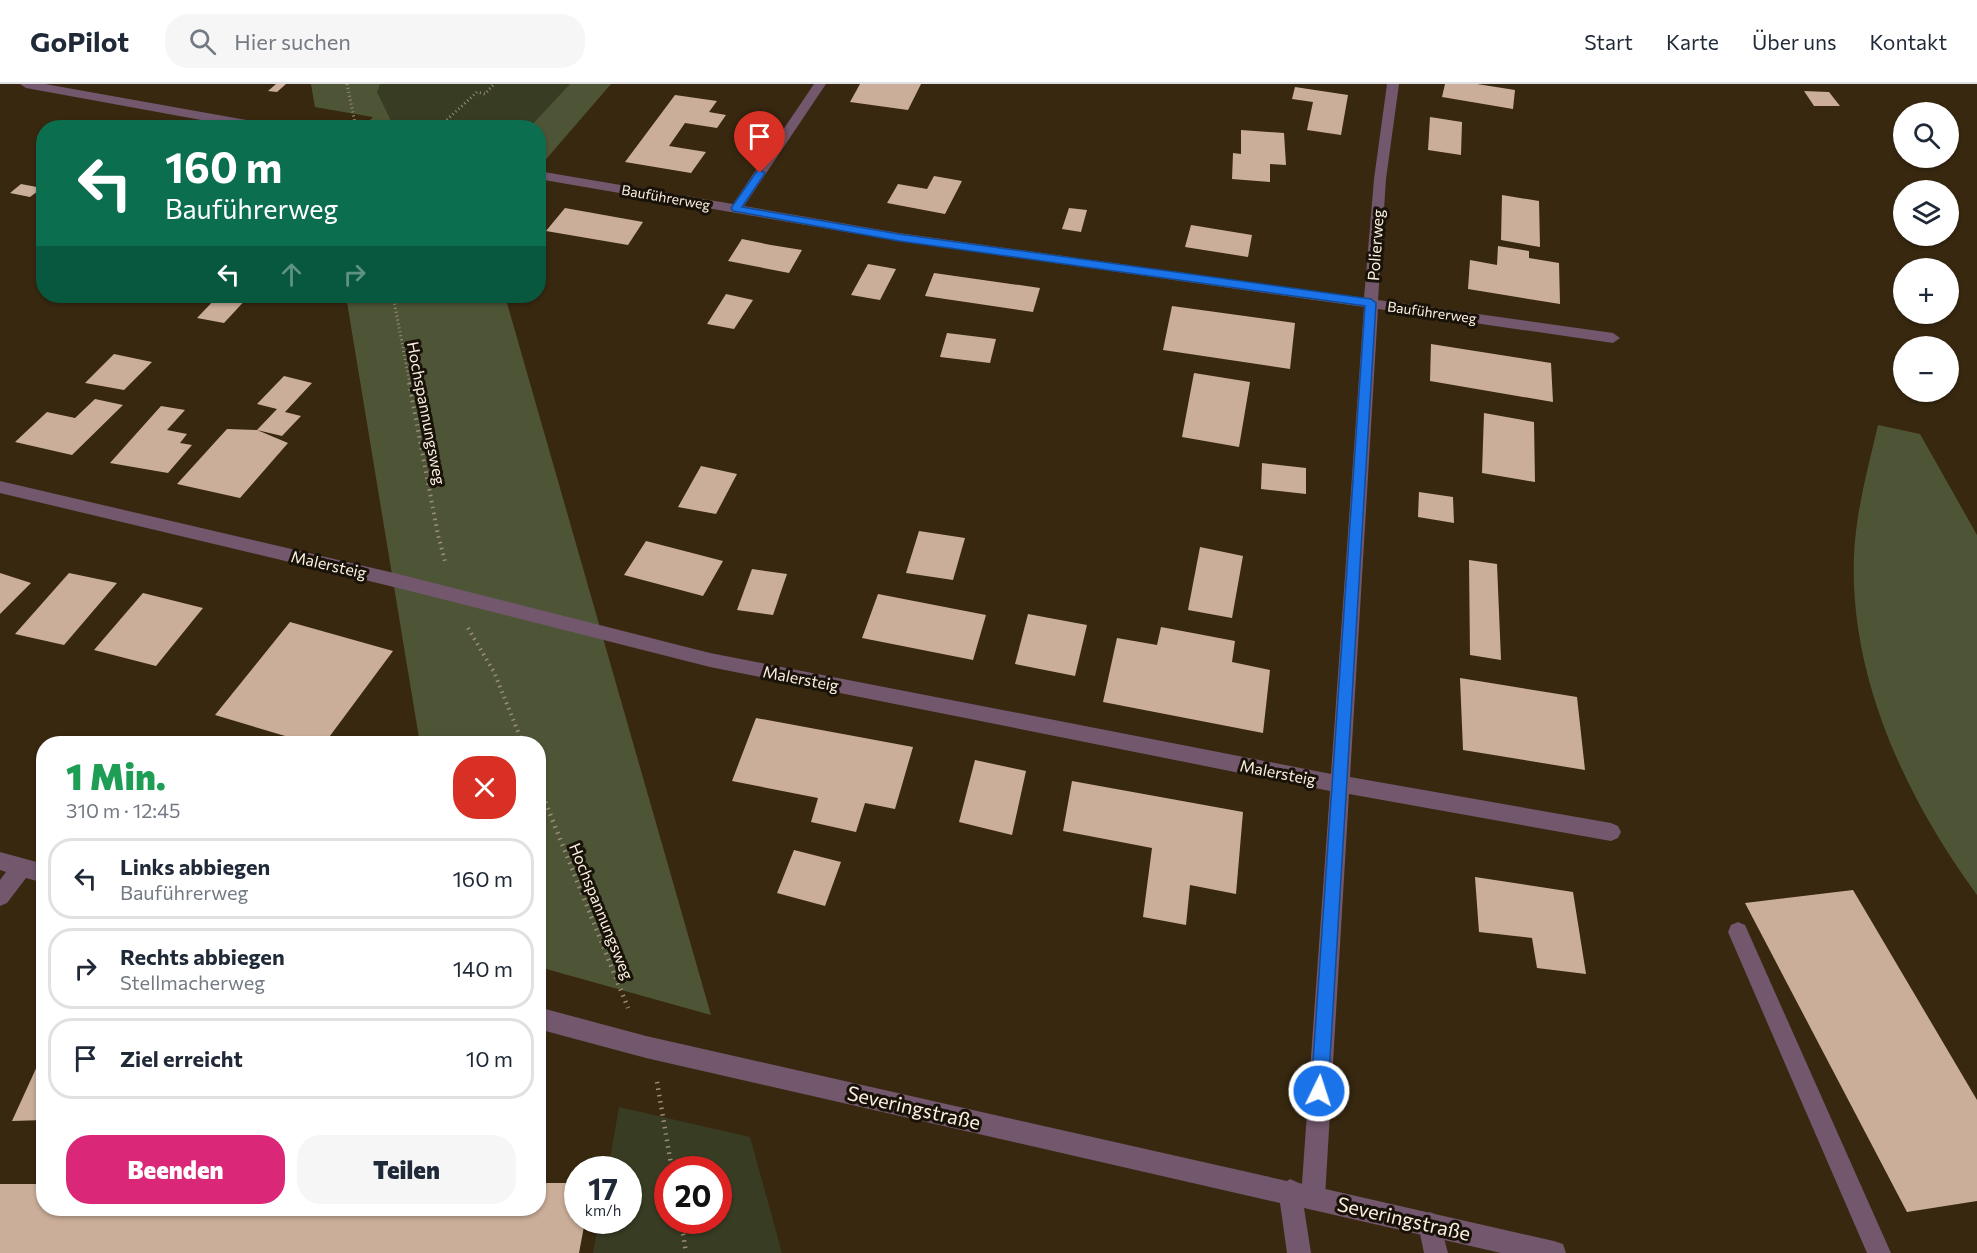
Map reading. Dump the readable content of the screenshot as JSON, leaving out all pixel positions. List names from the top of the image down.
{
  "streets": {
    "street": [
      "Bauführerweg",
      "Polierweg",
      "Malersteig",
      "Severingstraße"
    ],
    "path": ["Hochspannungsweg"]
  },
  "crossings": [
    ["Bauführerweg", "Polierweg"],
    ["Polierweg", "Malersteig"],
    ["Polierweg", "Severingstraße"],
    ["Hochspannungsweg", "Severingstraße"]
  ],
  "page": {
    "header": "GoPilot",
    "search": "Hier suchen",
    "nav": [
      "Start",
      "Karte",
      "Über uns",
      "Kontakt"
    ],
    "map_buttons": ["+", "−"],
    "turn": ["160 m", "Bauführerweg"],
    "heading": ["1 Min.", "310 m · 12:45"],
    "list": [
      {
        "name": "Links abbiegen",
        "note": "Bauführerweg",
        "value": "160 m"
      },
      {
        "name": "Rechts abbiegen",
        "note": "Stellmacherweg",
        "value": "140 m"
      },
      {
        "name": "Ziel erreicht",
        "value": "10 m"
      }
    ],
    "buttons": ["Beenden", "Teilen"],
    "speed": "17 km/h",
    "limit": "20"
  }
}
